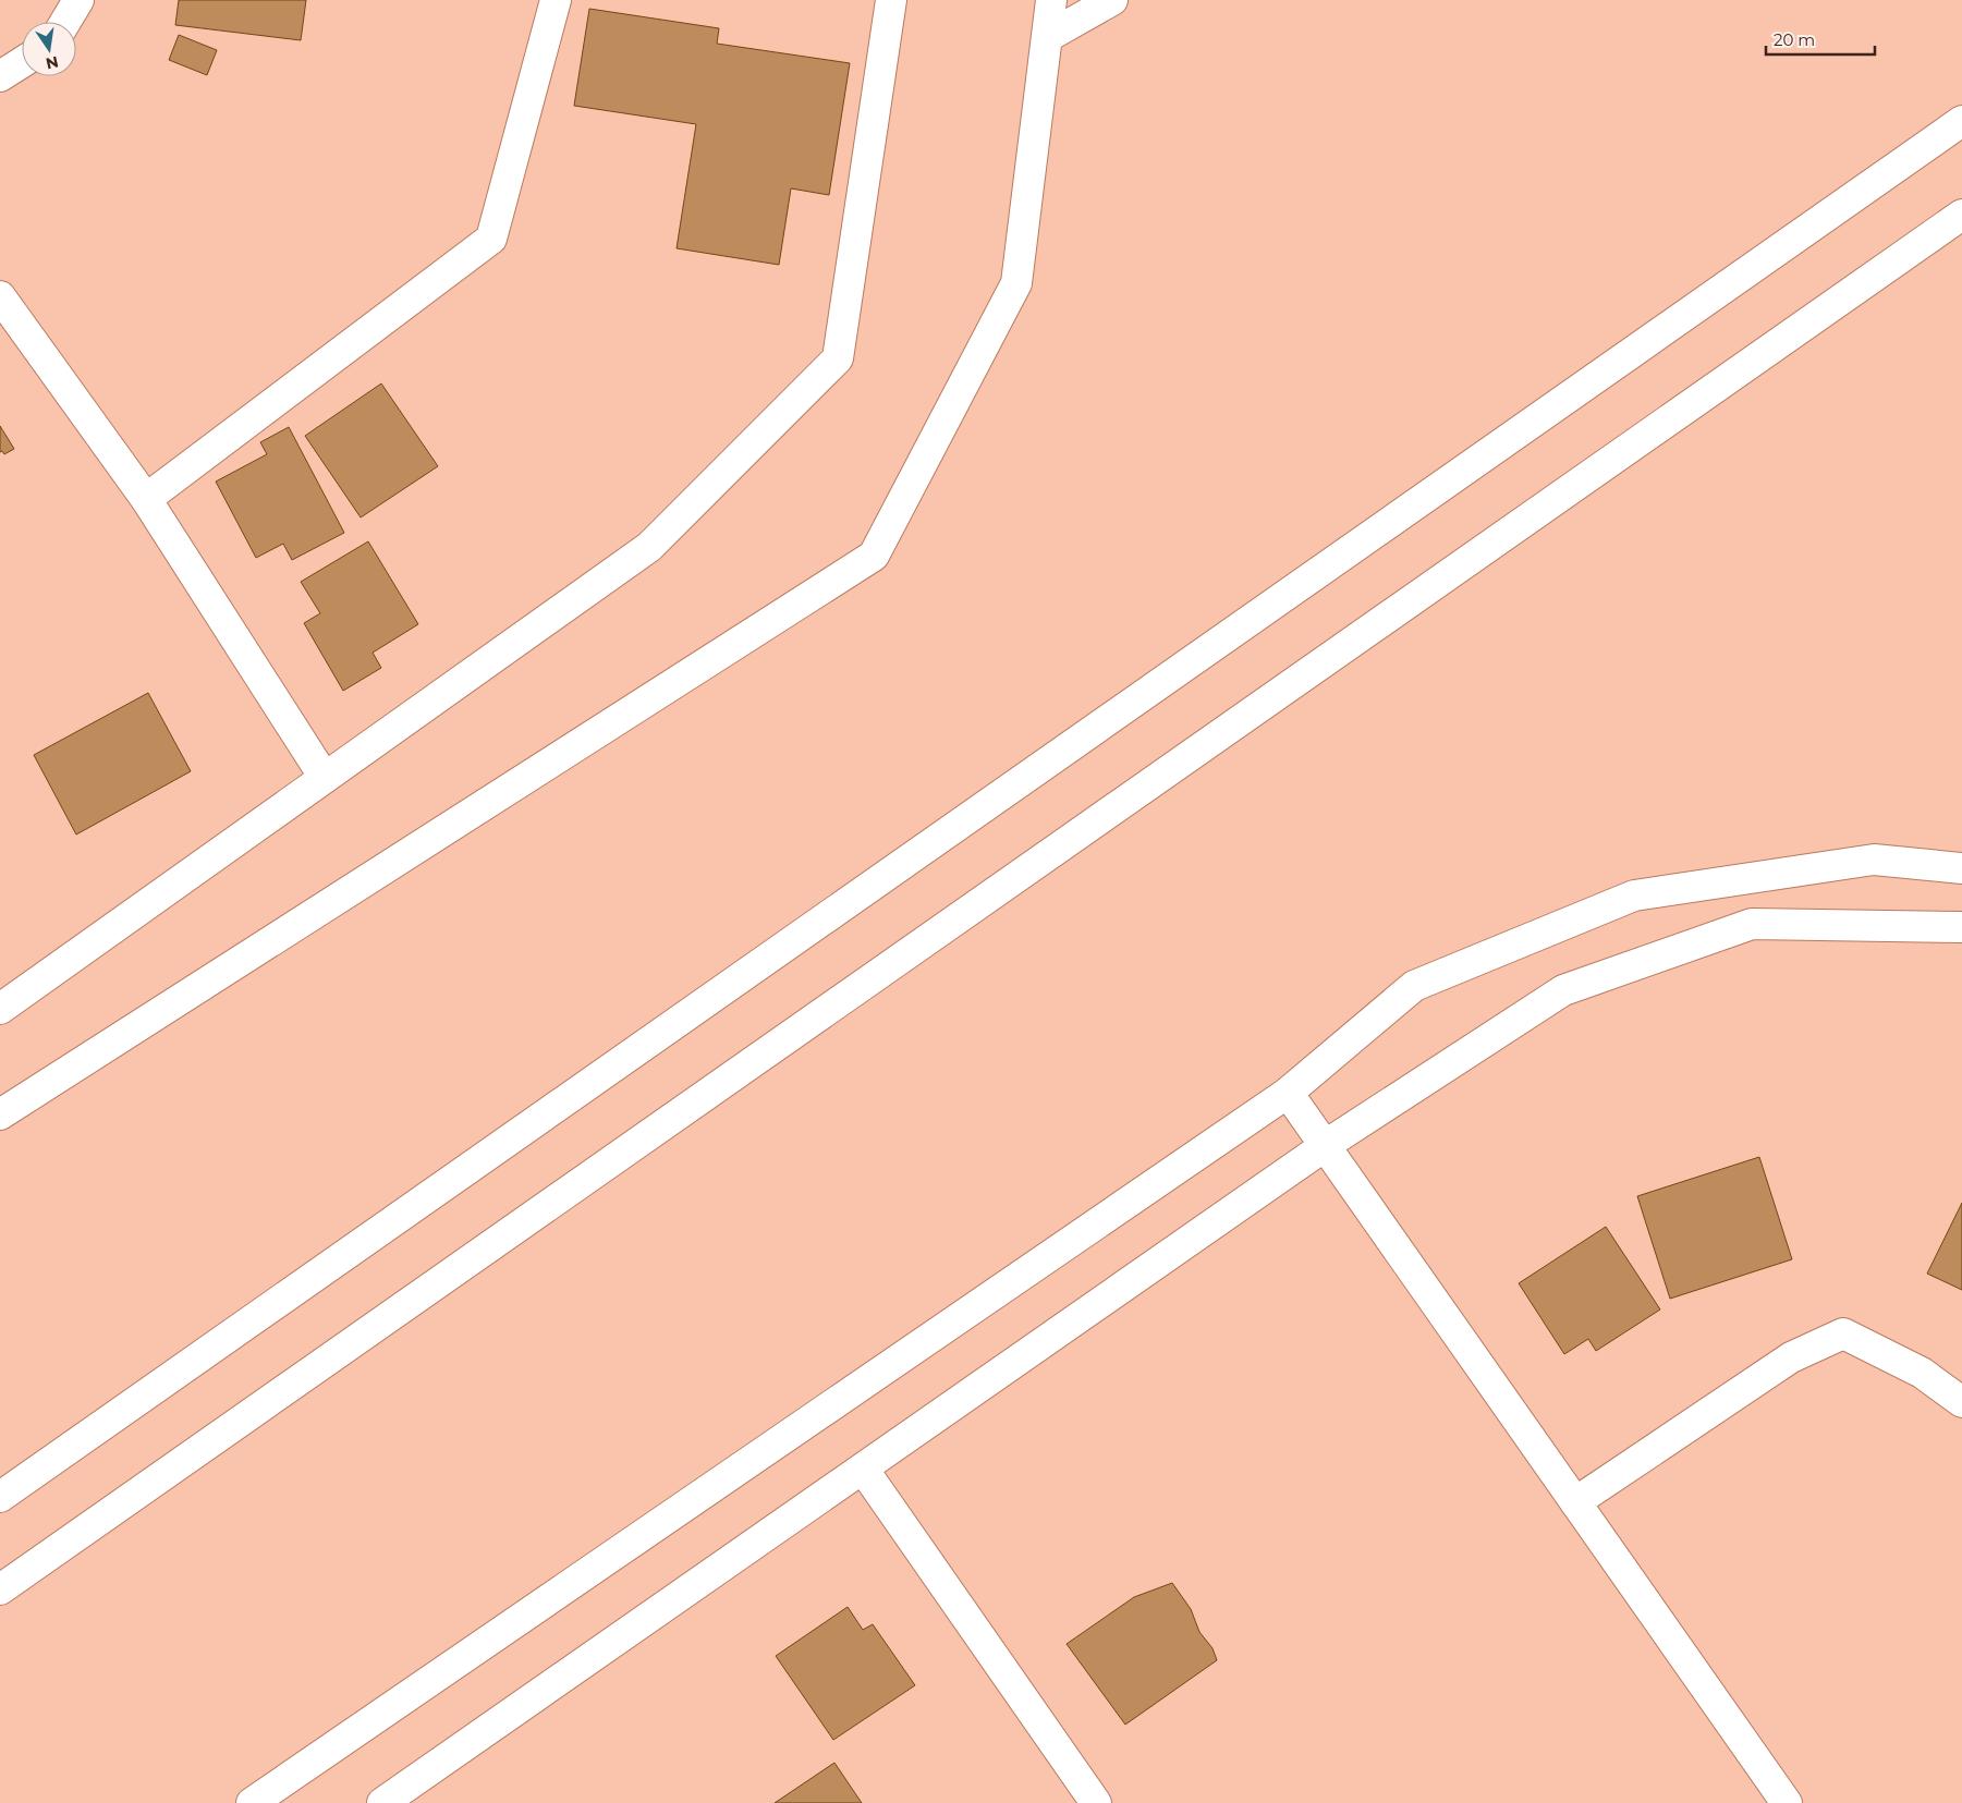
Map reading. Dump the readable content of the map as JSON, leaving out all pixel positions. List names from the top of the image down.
{
  "scale_bar": "20 m",
  "north": "bottom"
}
